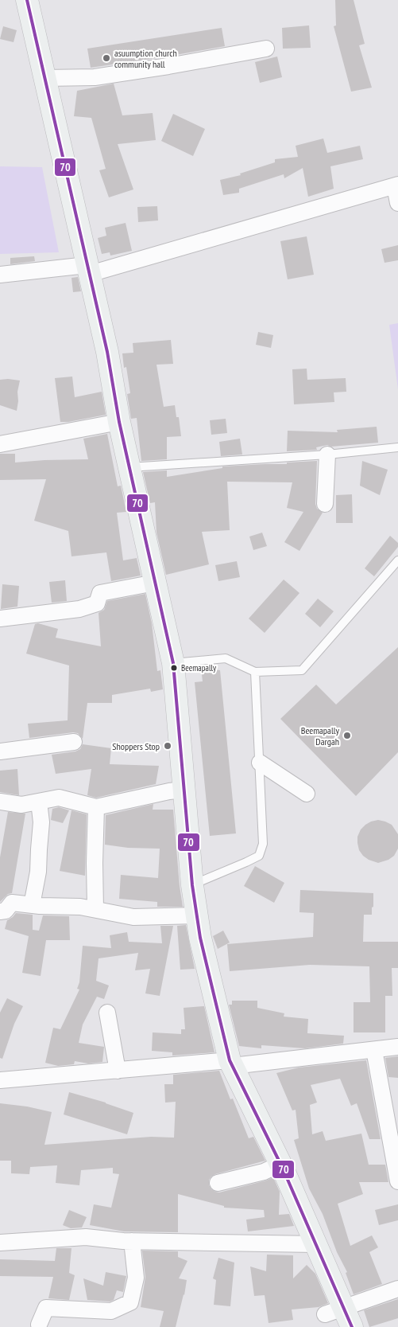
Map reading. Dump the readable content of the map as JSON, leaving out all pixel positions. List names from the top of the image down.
{
  "places": [
    "asuumption church community hall",
    "Beemapally",
    "Beemapally Dargah",
    "Shoppers Stop"
  ],
  "lines": ["transit line 70"]
}
